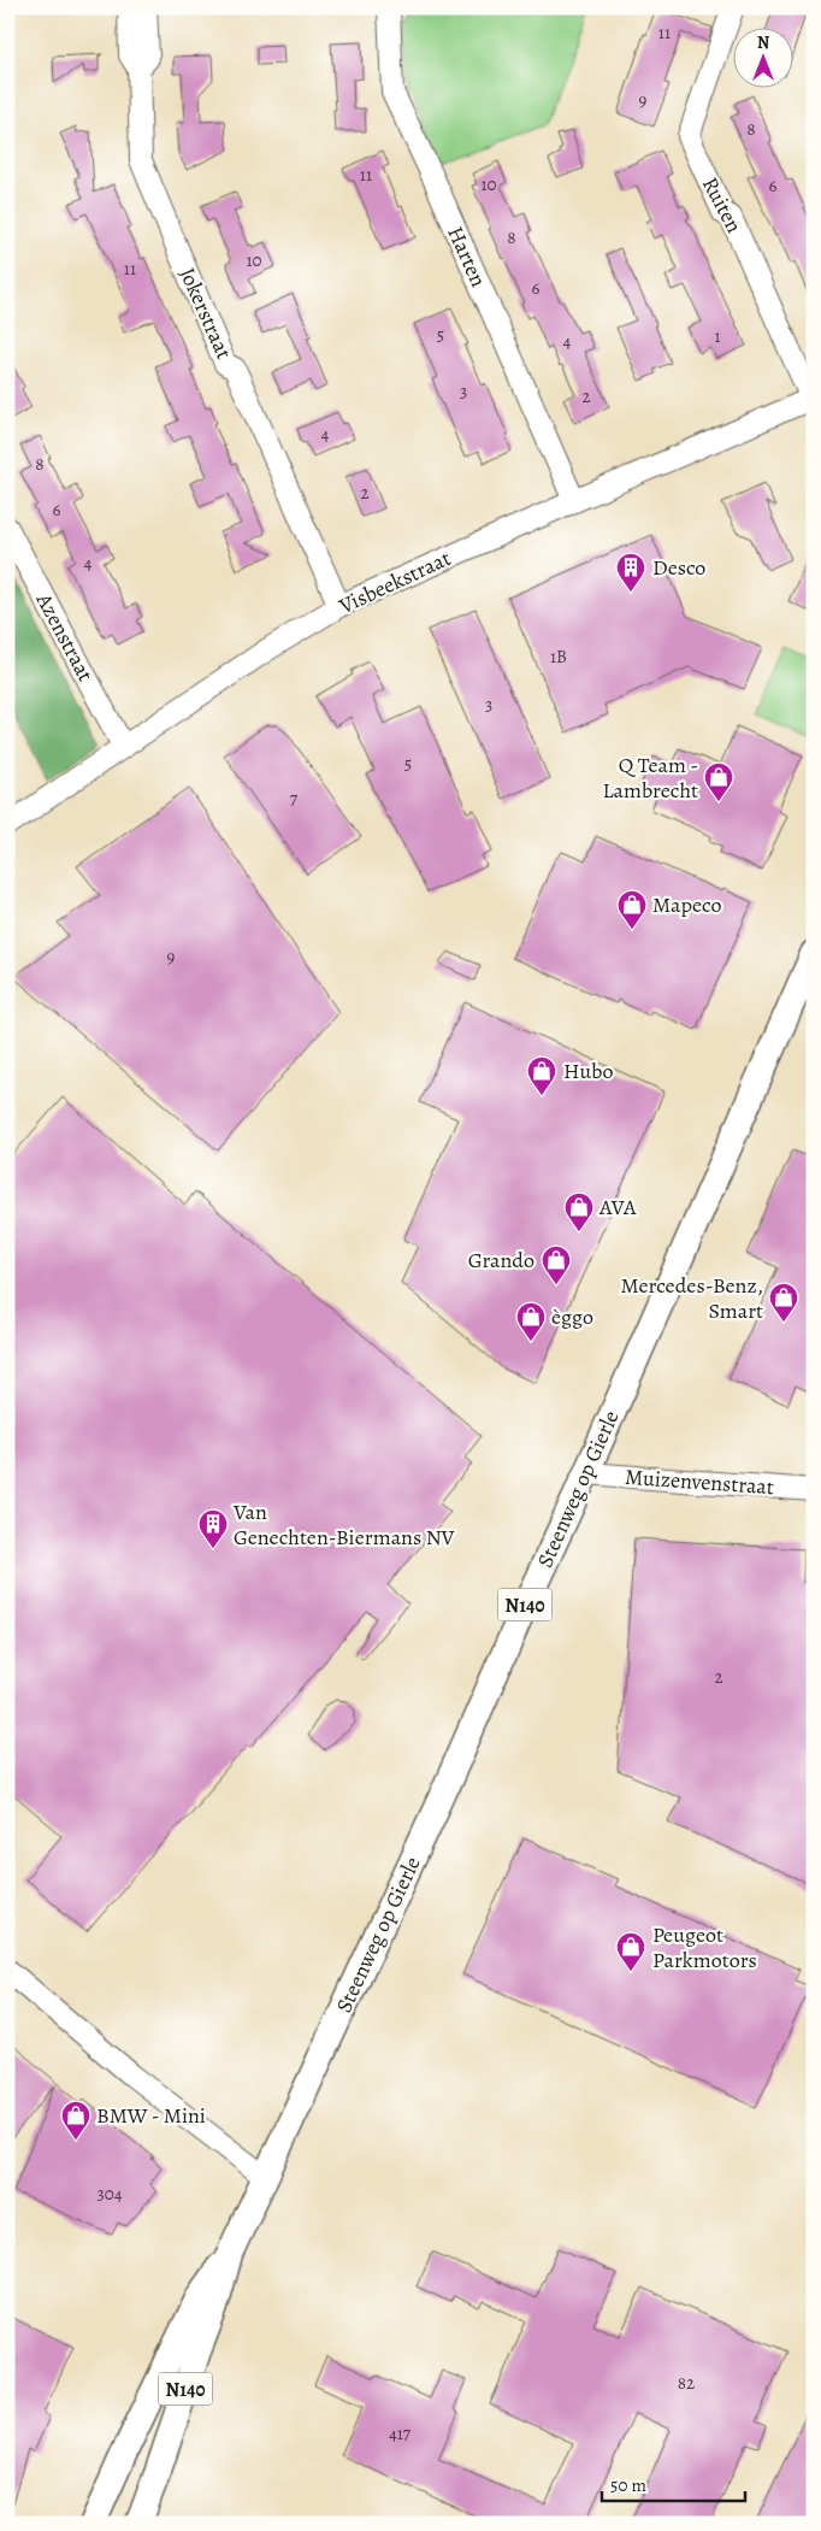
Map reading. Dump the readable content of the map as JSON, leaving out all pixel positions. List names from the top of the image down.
{
  "streets": {
    "main road": ["Steenweg op Gierle", "N140"],
    "street": [
      "Ruiten",
      "Harten",
      "Jokerstraat",
      "Visbeekstraat",
      "Azenstraat",
      "Muizenvenstraat"
    ]
  },
  "crossings": [
    ["Ruiten", "Visbeekstraat"],
    ["Harten", "Visbeekstraat"],
    ["Jokerstraat", "Visbeekstraat"],
    ["Visbeekstraat", "Azenstraat"],
    ["Muizenvenstraat", "Steenweg op Gierle"]
  ],
  "places": {
    "building": ["Desco", "Van Genechten-Biermans NV"],
    "shop": [
      "Q Team - Lambrecht",
      "Mapeco",
      "Hubo",
      "AVA",
      "Grando",
      "Mercedes-Benz, Smart",
      "èggo",
      "Peugeot Parkmotors",
      "BMW - Mini"
    ]
  },
  "house_numbers": [
    "11",
    "9",
    "8",
    "11",
    "10",
    "6",
    "8",
    "10",
    "11",
    "6",
    "5",
    "1",
    "4",
    "3",
    "2",
    "4",
    "8",
    "2",
    "6",
    "4",
    "1B",
    "3",
    "5",
    "7",
    "9",
    "2",
    "304",
    "82",
    "417"
  ],
  "scale_bar": "50 m",
  "north": "top"
}
